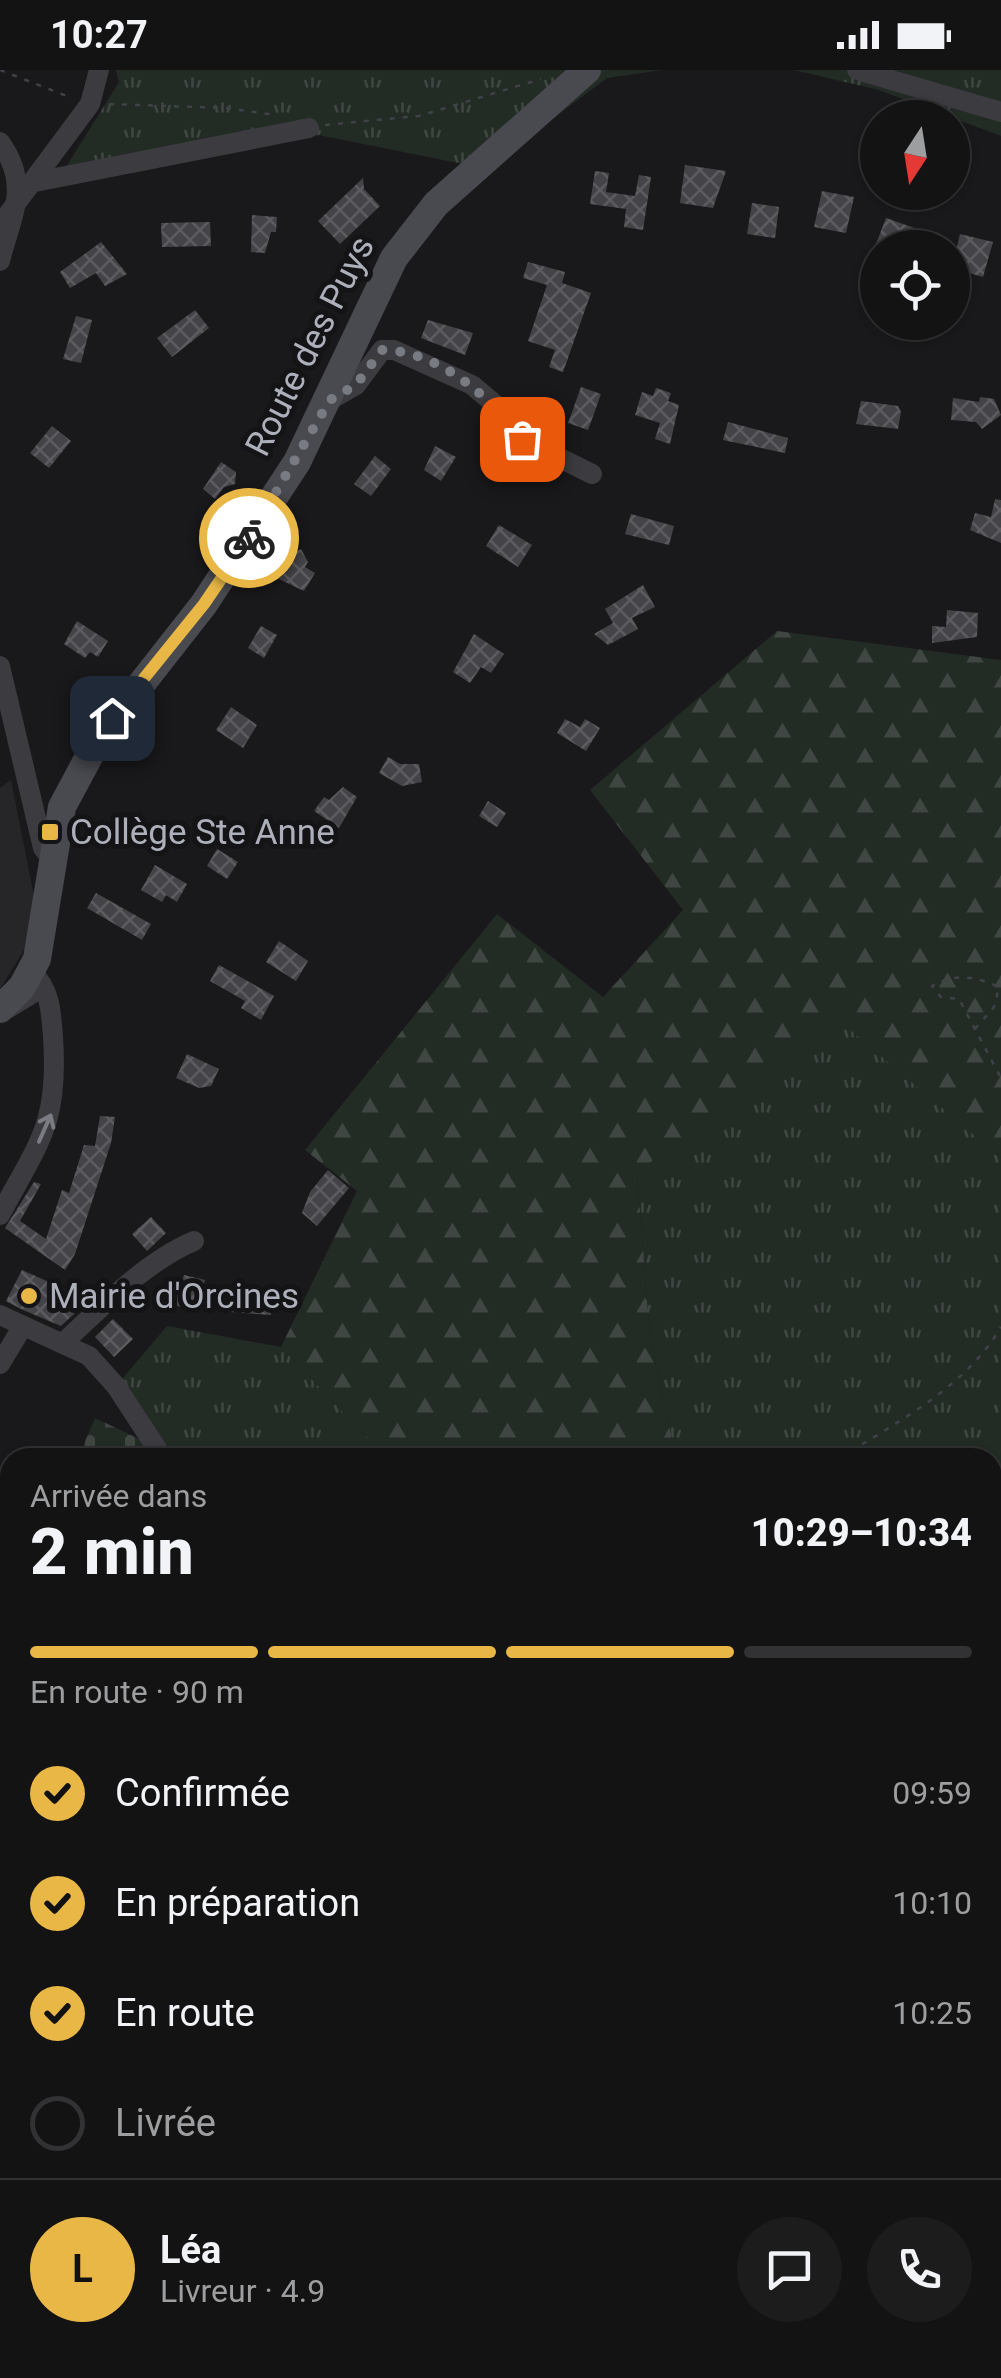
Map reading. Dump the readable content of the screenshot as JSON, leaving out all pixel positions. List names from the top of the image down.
{
  "streets": {
    "main road": ["Route des Puys"]
  },
  "places": {
    "transit": ["Collège Ste Anne"],
    "other": ["Mairie d'Orcines"]
  },
  "north": "bottom",
  "page": {
    "status": "10:27",
    "heading": ["2 min", "Arrivée dans", "10:29–10:34"],
    "panel": ["Léa", "Livreur · 4.9"],
    "bar": "En route · 90 m",
    "list": [
      ["Confirmée", "09:59"],
      ["En préparation", "10:10"],
      ["En route", "10:25"],
      "Livrée"
    ],
    "round": "L"
  }
}
